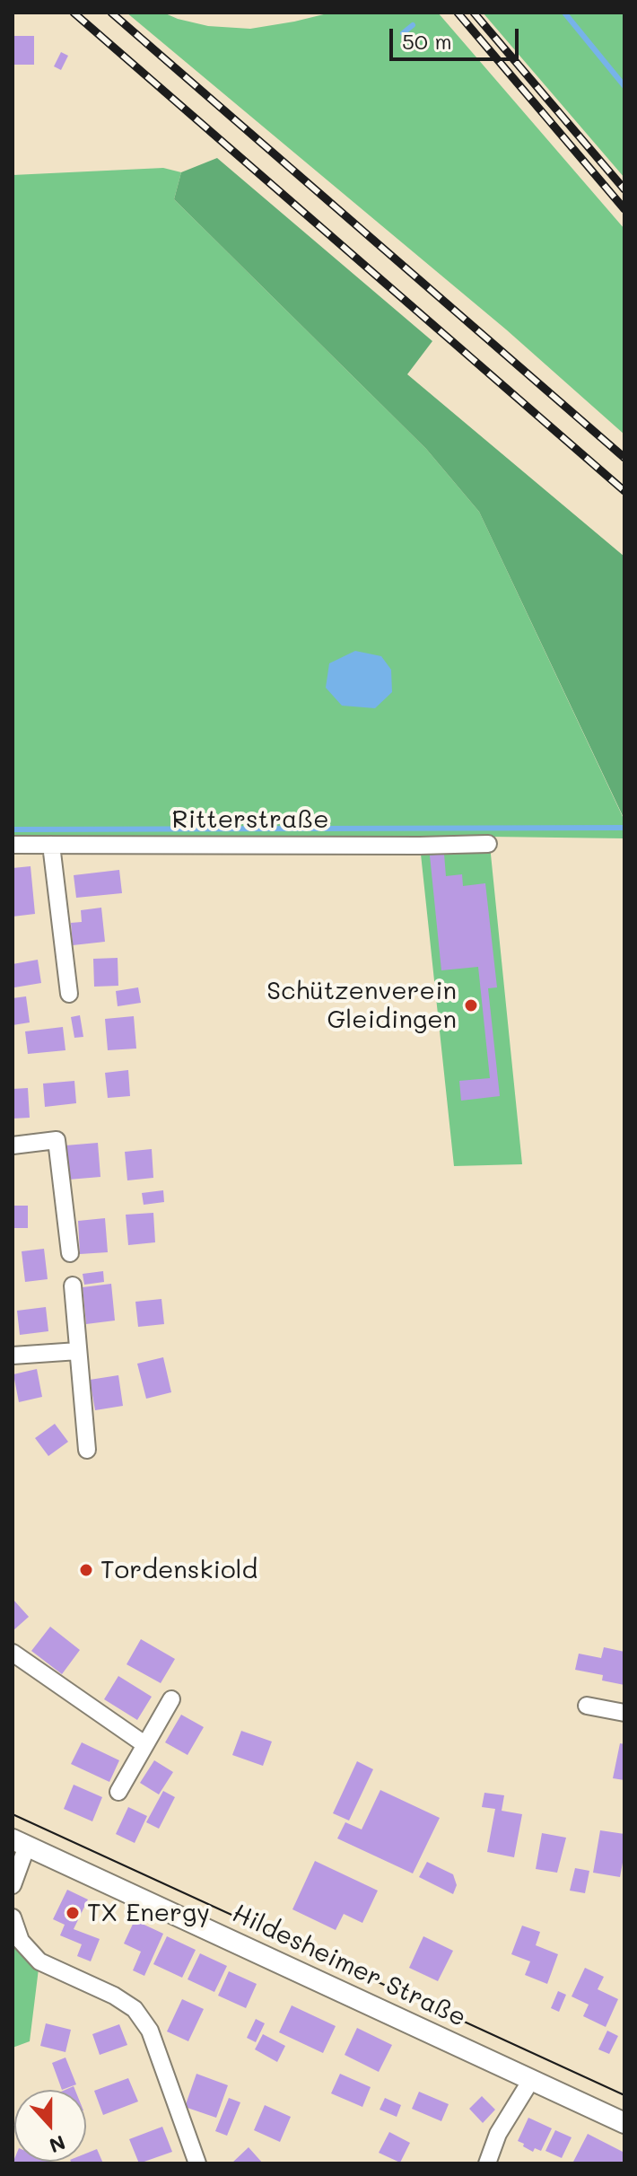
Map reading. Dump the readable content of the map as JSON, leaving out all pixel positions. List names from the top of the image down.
{
  "streets": {
    "street": ["Ritterstraße", "Hildesheimer Straße"]
  },
  "places": ["Schützenverein Gleidingen", "Tordenskiold", "TX Energy"],
  "scale_bar": "50 m",
  "north": "bottom"
}
